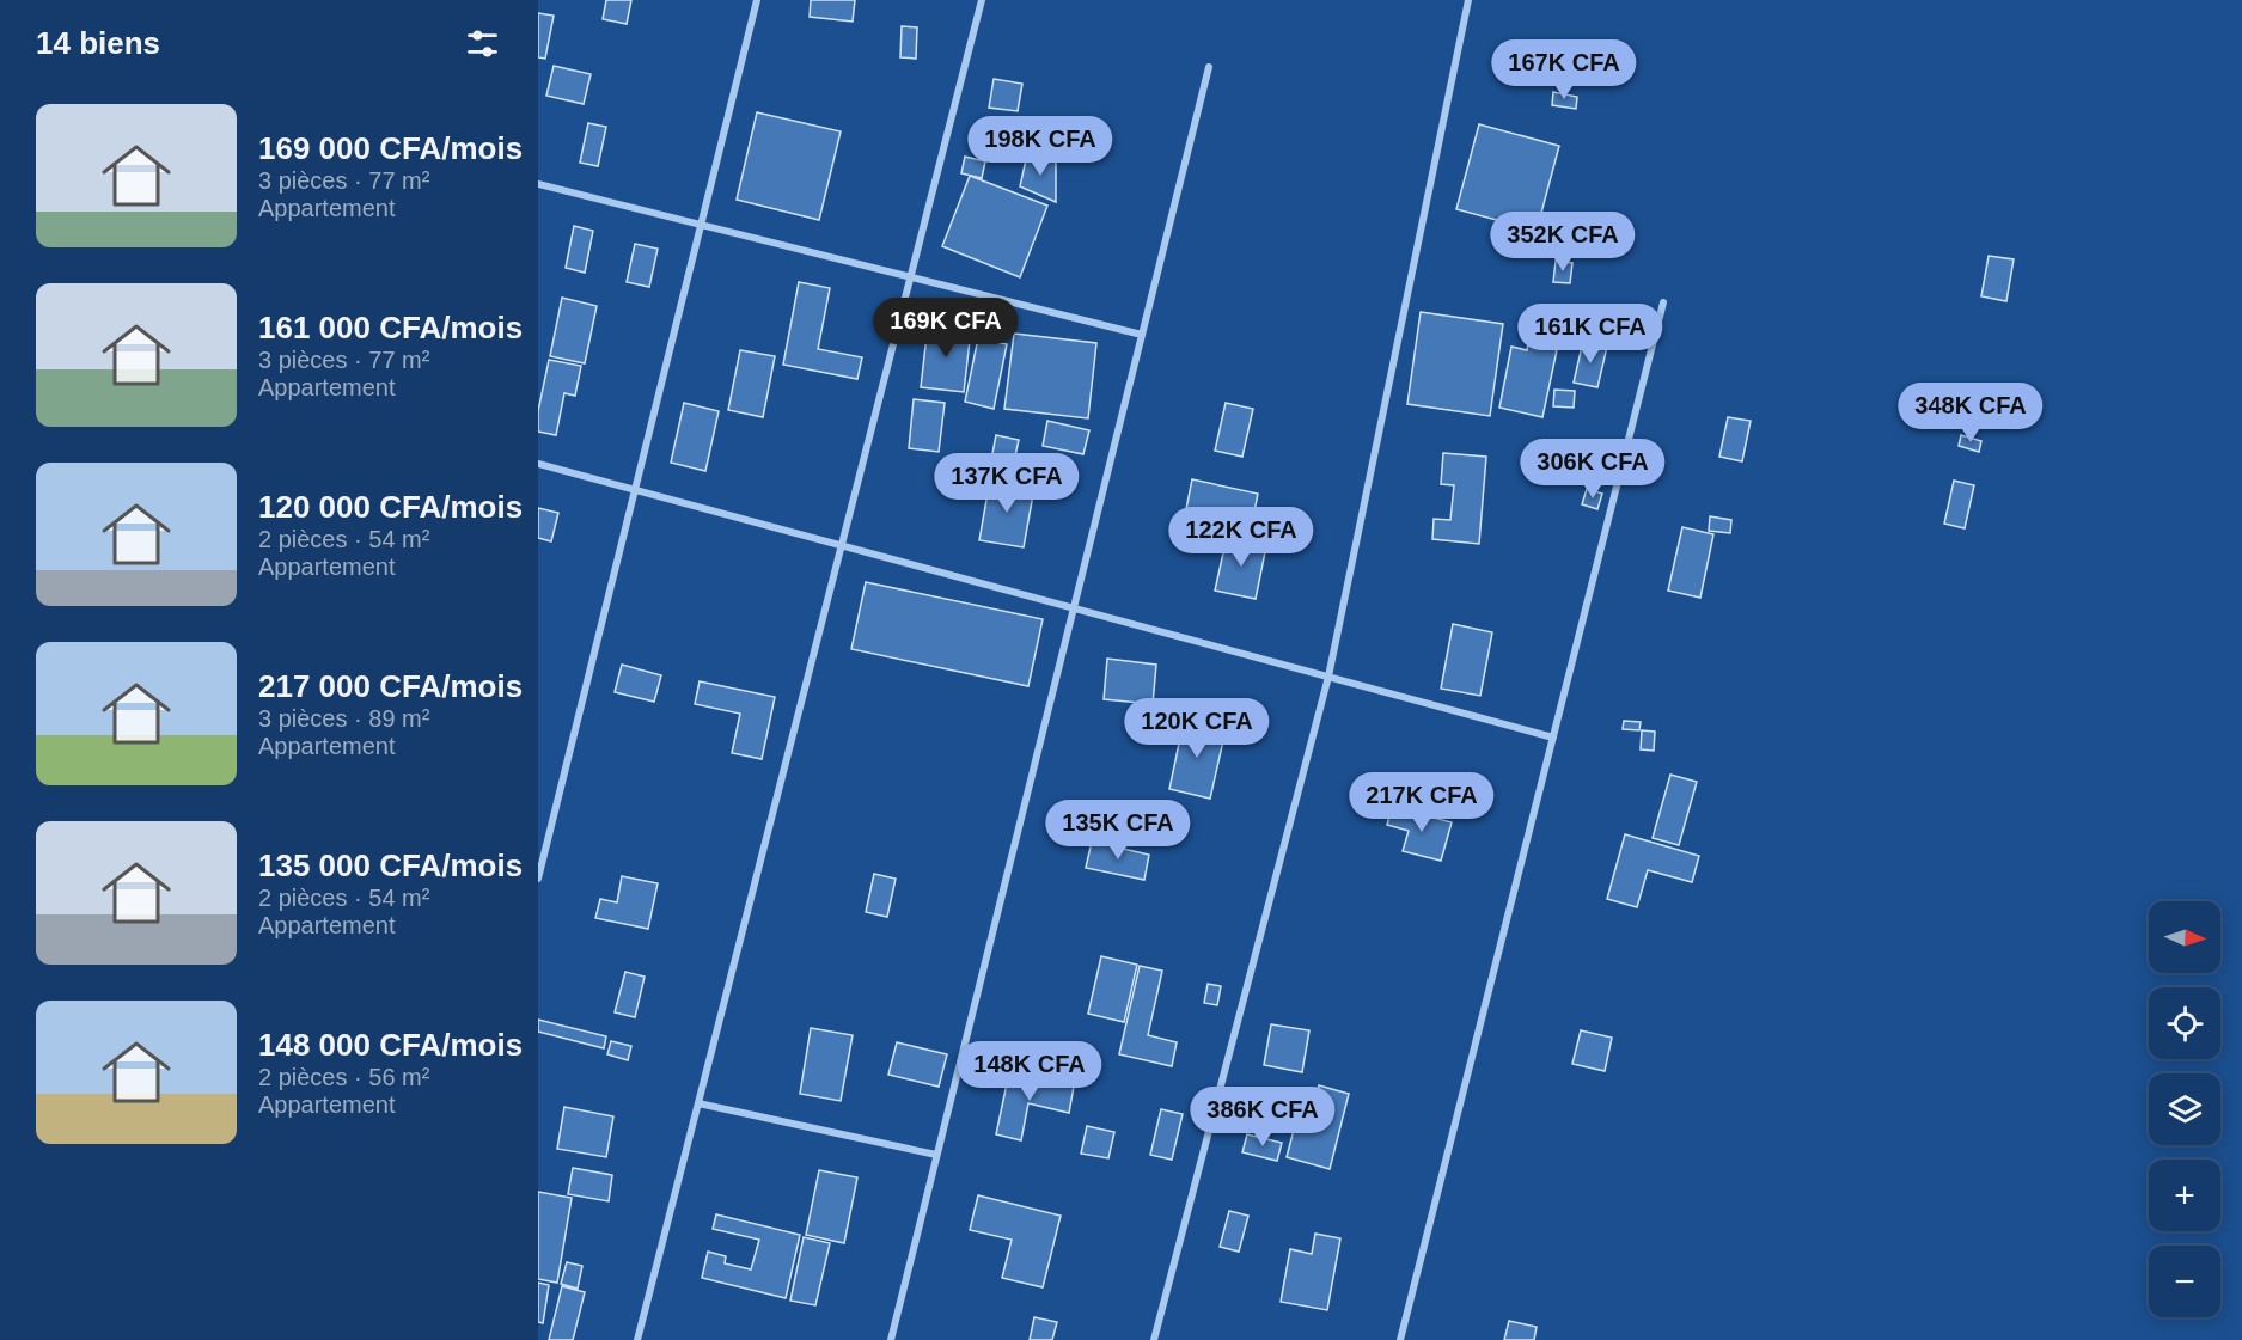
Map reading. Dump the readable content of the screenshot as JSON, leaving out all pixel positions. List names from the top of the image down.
{
  "north": "right",
  "page": {
    "heading": "14 biens",
    "price": [
      "167K CFA",
      "198K CFA",
      "352K CFA",
      "169K CFA",
      "161K CFA",
      "348K CFA",
      "306K CFA",
      "137K CFA",
      "122K CFA",
      "120K CFA",
      "217K CFA",
      "135K CFA",
      "148K CFA",
      "386K CFA"
    ],
    "list": [
      {
        "name": "169 000 CFA/mois",
        "note": "3 pièces · 77 m² · Appartement"
      },
      {
        "name": "161 000 CFA/mois",
        "note": "3 pièces · 77 m² · Appartement"
      },
      {
        "name": "120 000 CFA/mois",
        "note": "2 pièces · 54 m² · Appartement"
      },
      {
        "name": "217 000 CFA/mois",
        "note": "3 pièces · 89 m² · Appartement"
      },
      {
        "name": "135 000 CFA/mois",
        "note": "2 pièces · 54 m² · Appartement"
      },
      {
        "name": "148 000 CFA/mois",
        "note": "2 pièces · 56 m² · Appartement"
      }
    ],
    "map_buttons": ["+", "−"]
  }
}
